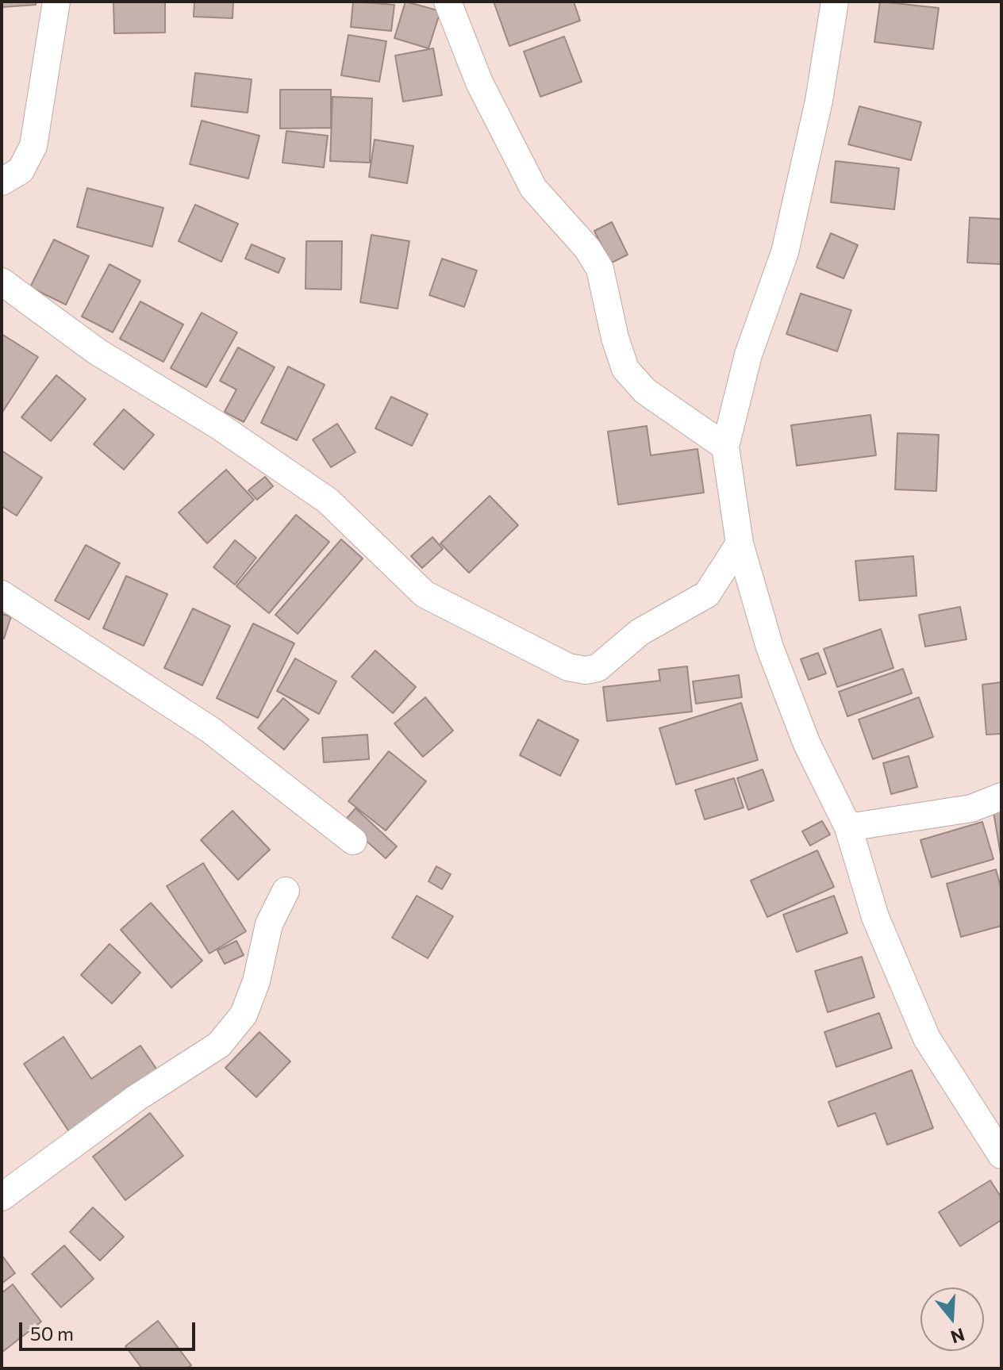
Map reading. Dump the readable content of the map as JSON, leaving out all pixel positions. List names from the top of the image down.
{
  "scale_bar": "50 m",
  "north": "bottom"
}
